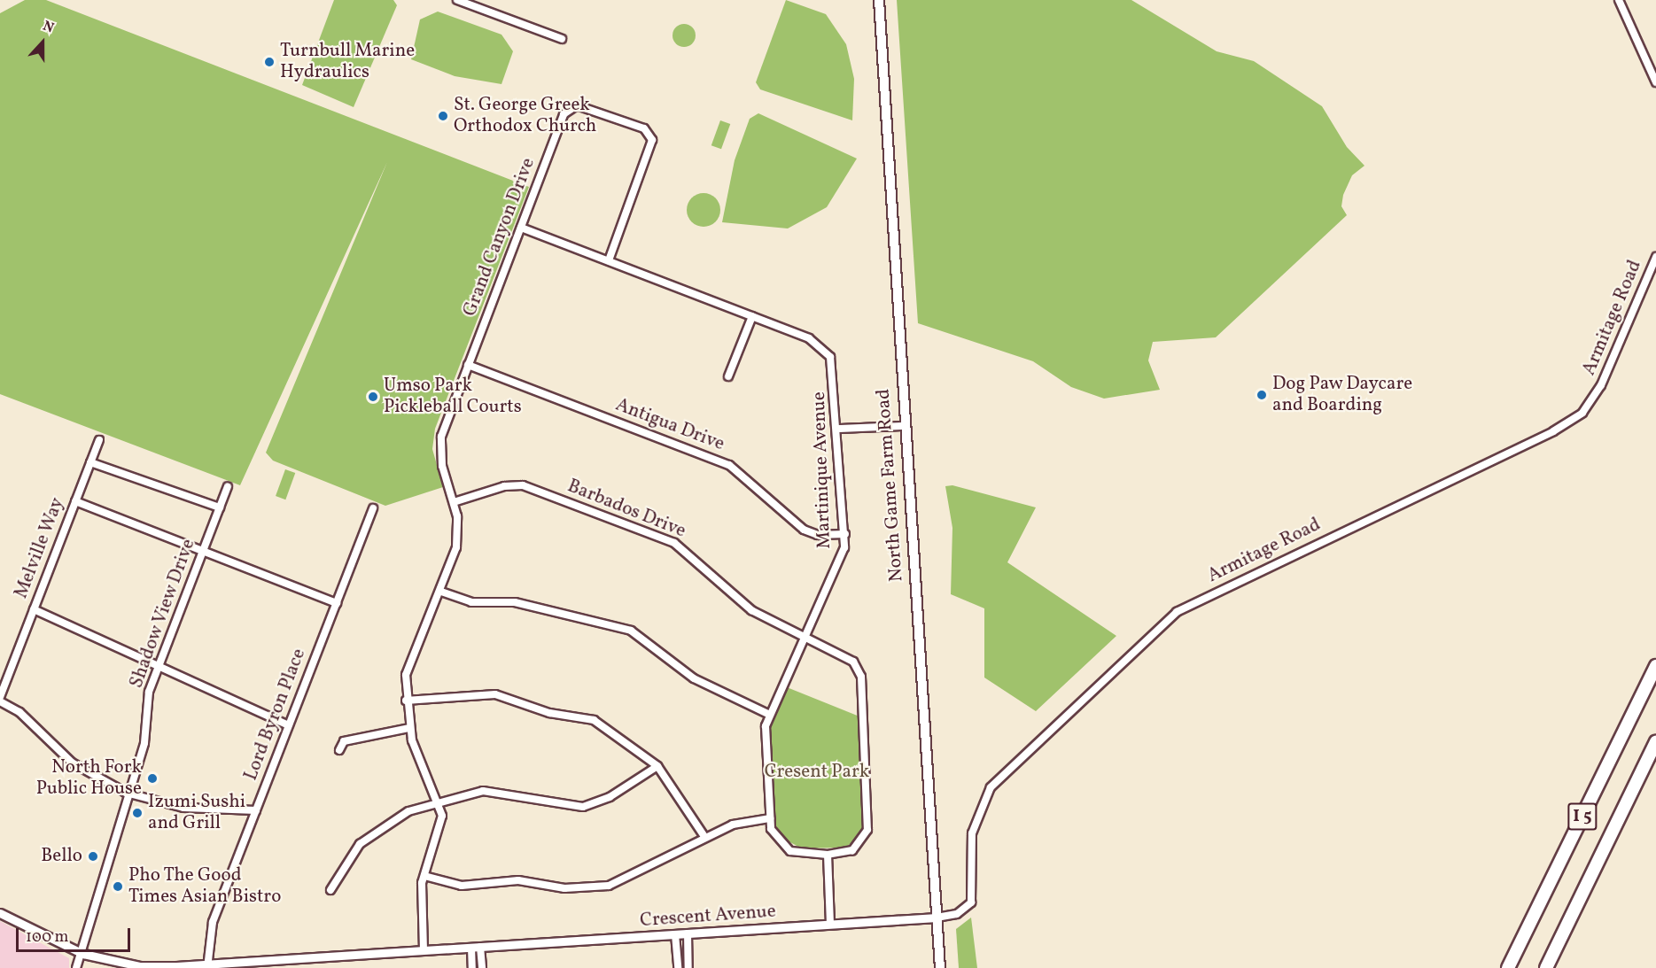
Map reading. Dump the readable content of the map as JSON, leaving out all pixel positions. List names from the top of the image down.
{
  "streets": {
    "highway": ["I 5"],
    "main road": ["North Game Farm Road"],
    "street": [
      "Grand Canyon Drive",
      "Armitage Road",
      "Antigua Drive",
      "Martinique Avenue",
      "Barbados Drive",
      "Melville Way",
      "Shadow View Drive",
      "Lord Byron Place",
      "Crescent Avenue"
    ]
  },
  "crossings": [
    ["Grand Canyon Drive", "Antigua Drive"],
    ["Grand Canyon Drive", "Martinique Avenue"],
    ["Grand Canyon Drive", "Barbados Drive"],
    ["Grand Canyon Drive", "Crescent Avenue"],
    ["Armitage Road", "North Game Farm Road"],
    ["Armitage Road", "Crescent Avenue"],
    ["Antigua Drive", "Martinique Avenue"],
    ["Martinique Avenue", "Barbados Drive"],
    ["North Game Farm Road", "Crescent Avenue"],
    ["Shadow View Drive", "Crescent Avenue"],
    ["Lord Byron Place", "Crescent Avenue"]
  ],
  "parks": ["Cresent Park"],
  "places": [
    "Turnbull Marine Hydraulics",
    "St. George Greek Orthodox Church",
    "Dog Paw Daycare and Boarding",
    "Umso Park Pickleball Courts",
    "North Fork Public House",
    "Izumi Sushi and Grill",
    "Bello",
    "Pho The Good Times Asian Bistro"
  ],
  "scale_bar": "100 m",
  "north": "top"
}
